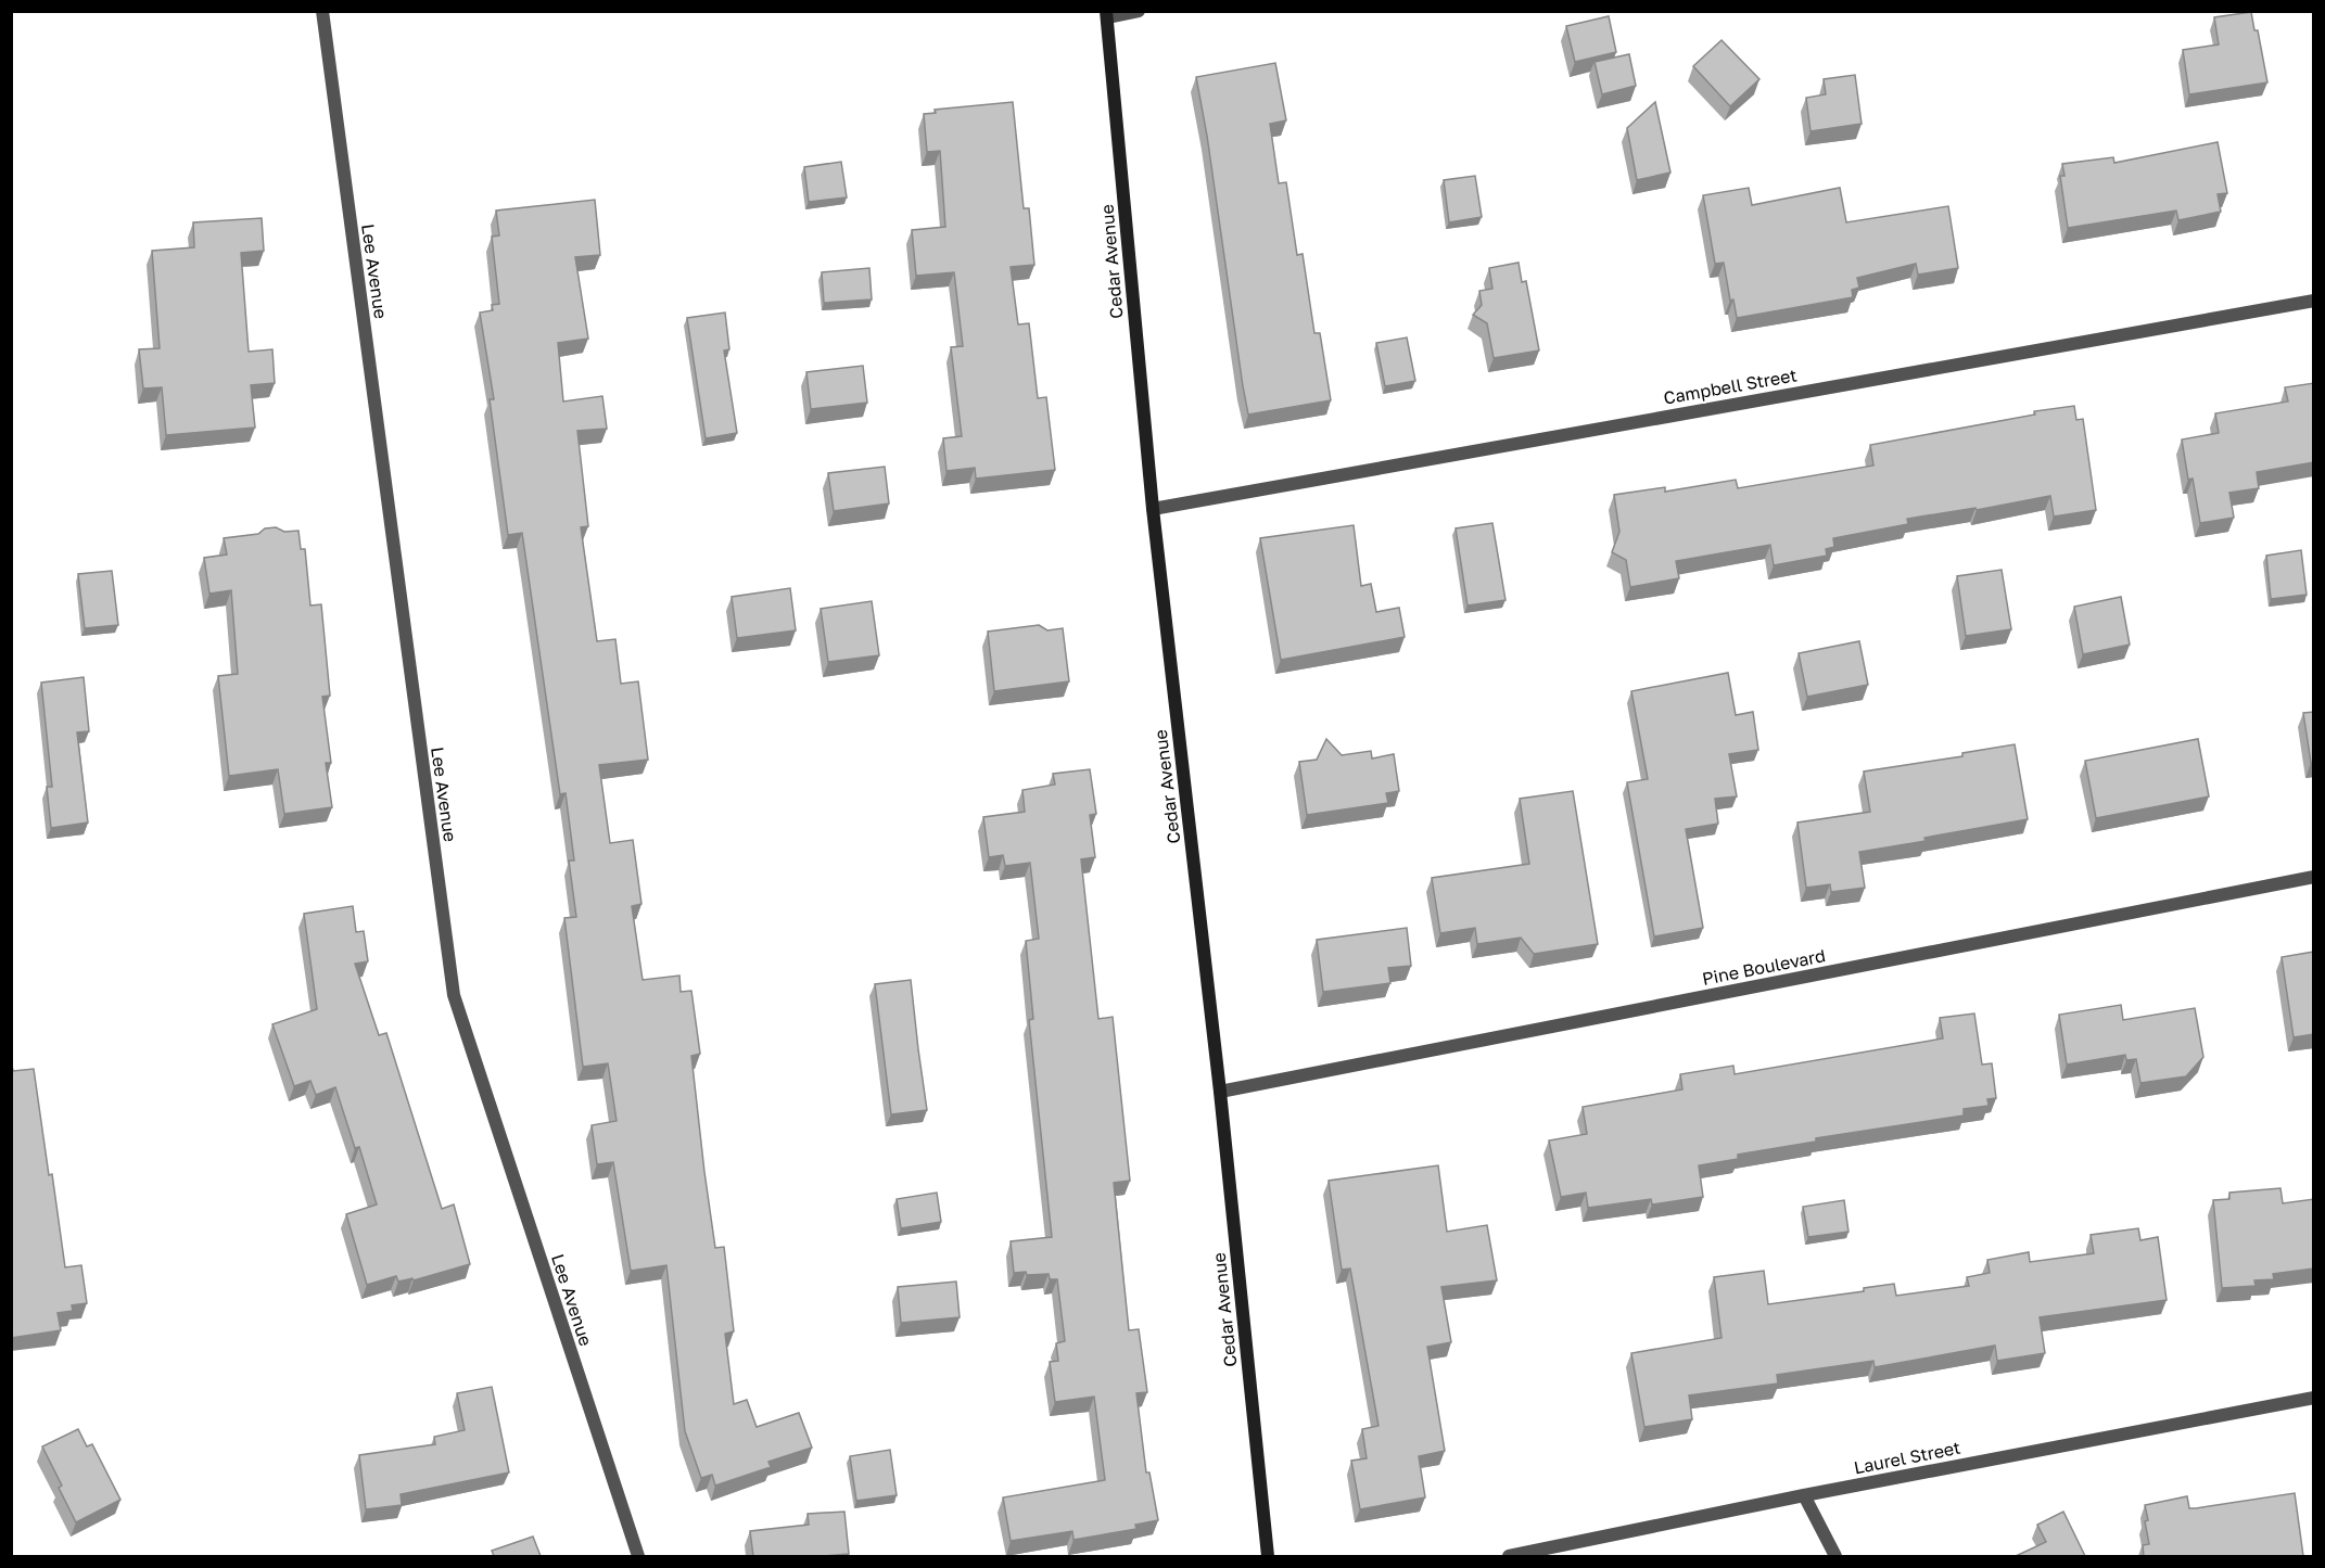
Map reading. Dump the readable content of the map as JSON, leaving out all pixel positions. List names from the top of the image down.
{
  "streets": {
    "street": [
      "Cedar Avenue",
      "Lee Avenue",
      "Campbell Street",
      "Pine Boulevard",
      "Laurel Street"
    ]
  },
  "crossings": [
    ["Cedar Avenue", "Campbell Street"],
    ["Cedar Avenue", "Pine Boulevard"]
  ]
}
